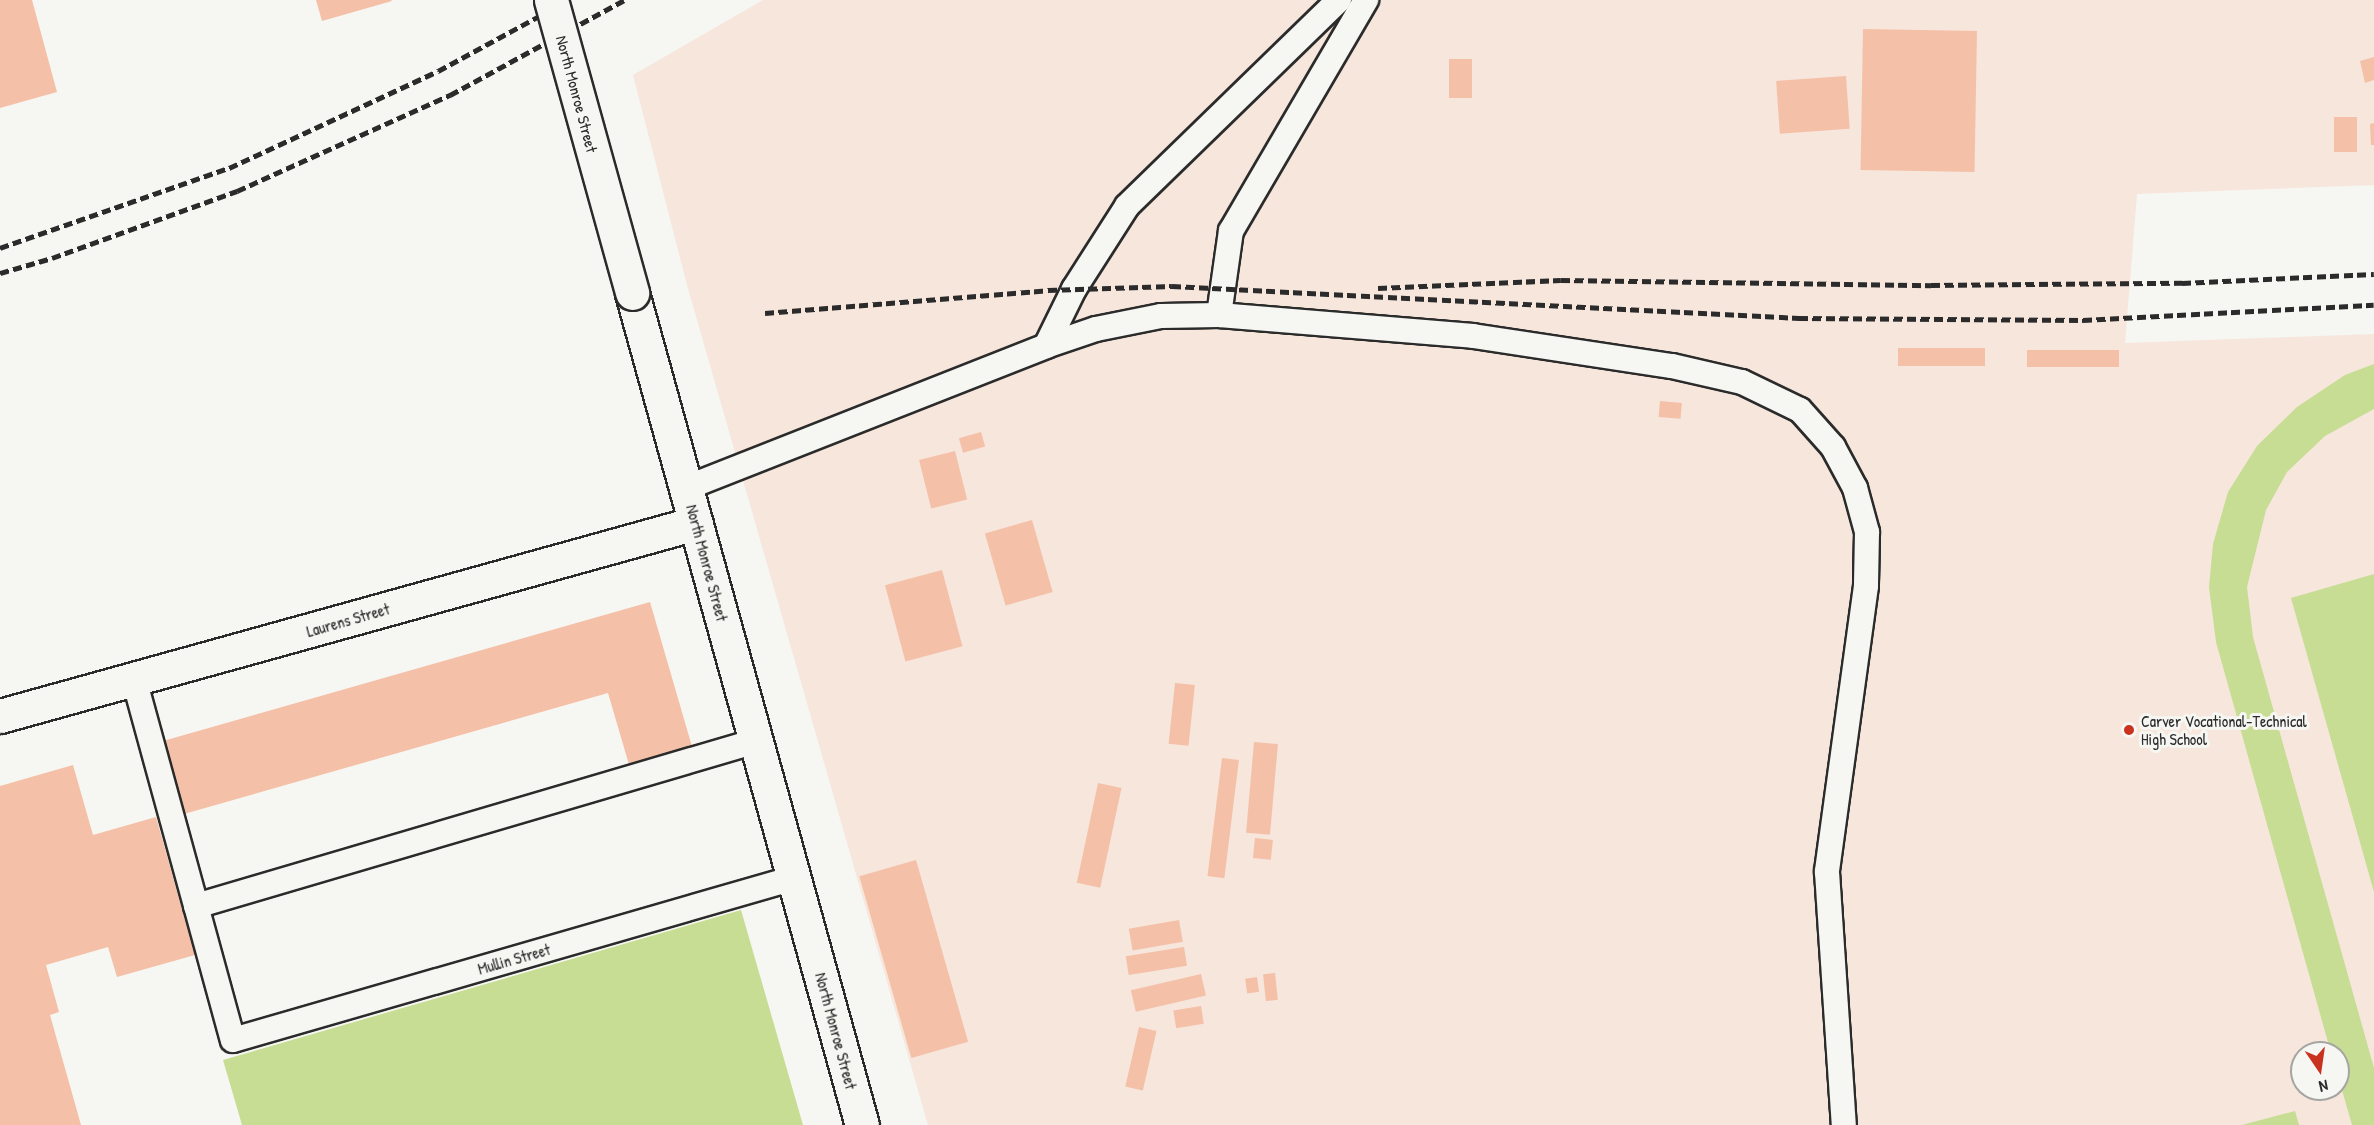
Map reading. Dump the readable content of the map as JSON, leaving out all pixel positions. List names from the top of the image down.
{
  "streets": {
    "main road": ["North Monroe Street", "Laurens Street"],
    "lane": ["Mullin Street"]
  },
  "crossings": [
    ["North Monroe Street", "Laurens Street"],
    ["North Monroe Street", "Mullin Street"]
  ],
  "places": ["Carver Vocational-Technical High School"],
  "north": "bottom"
}
